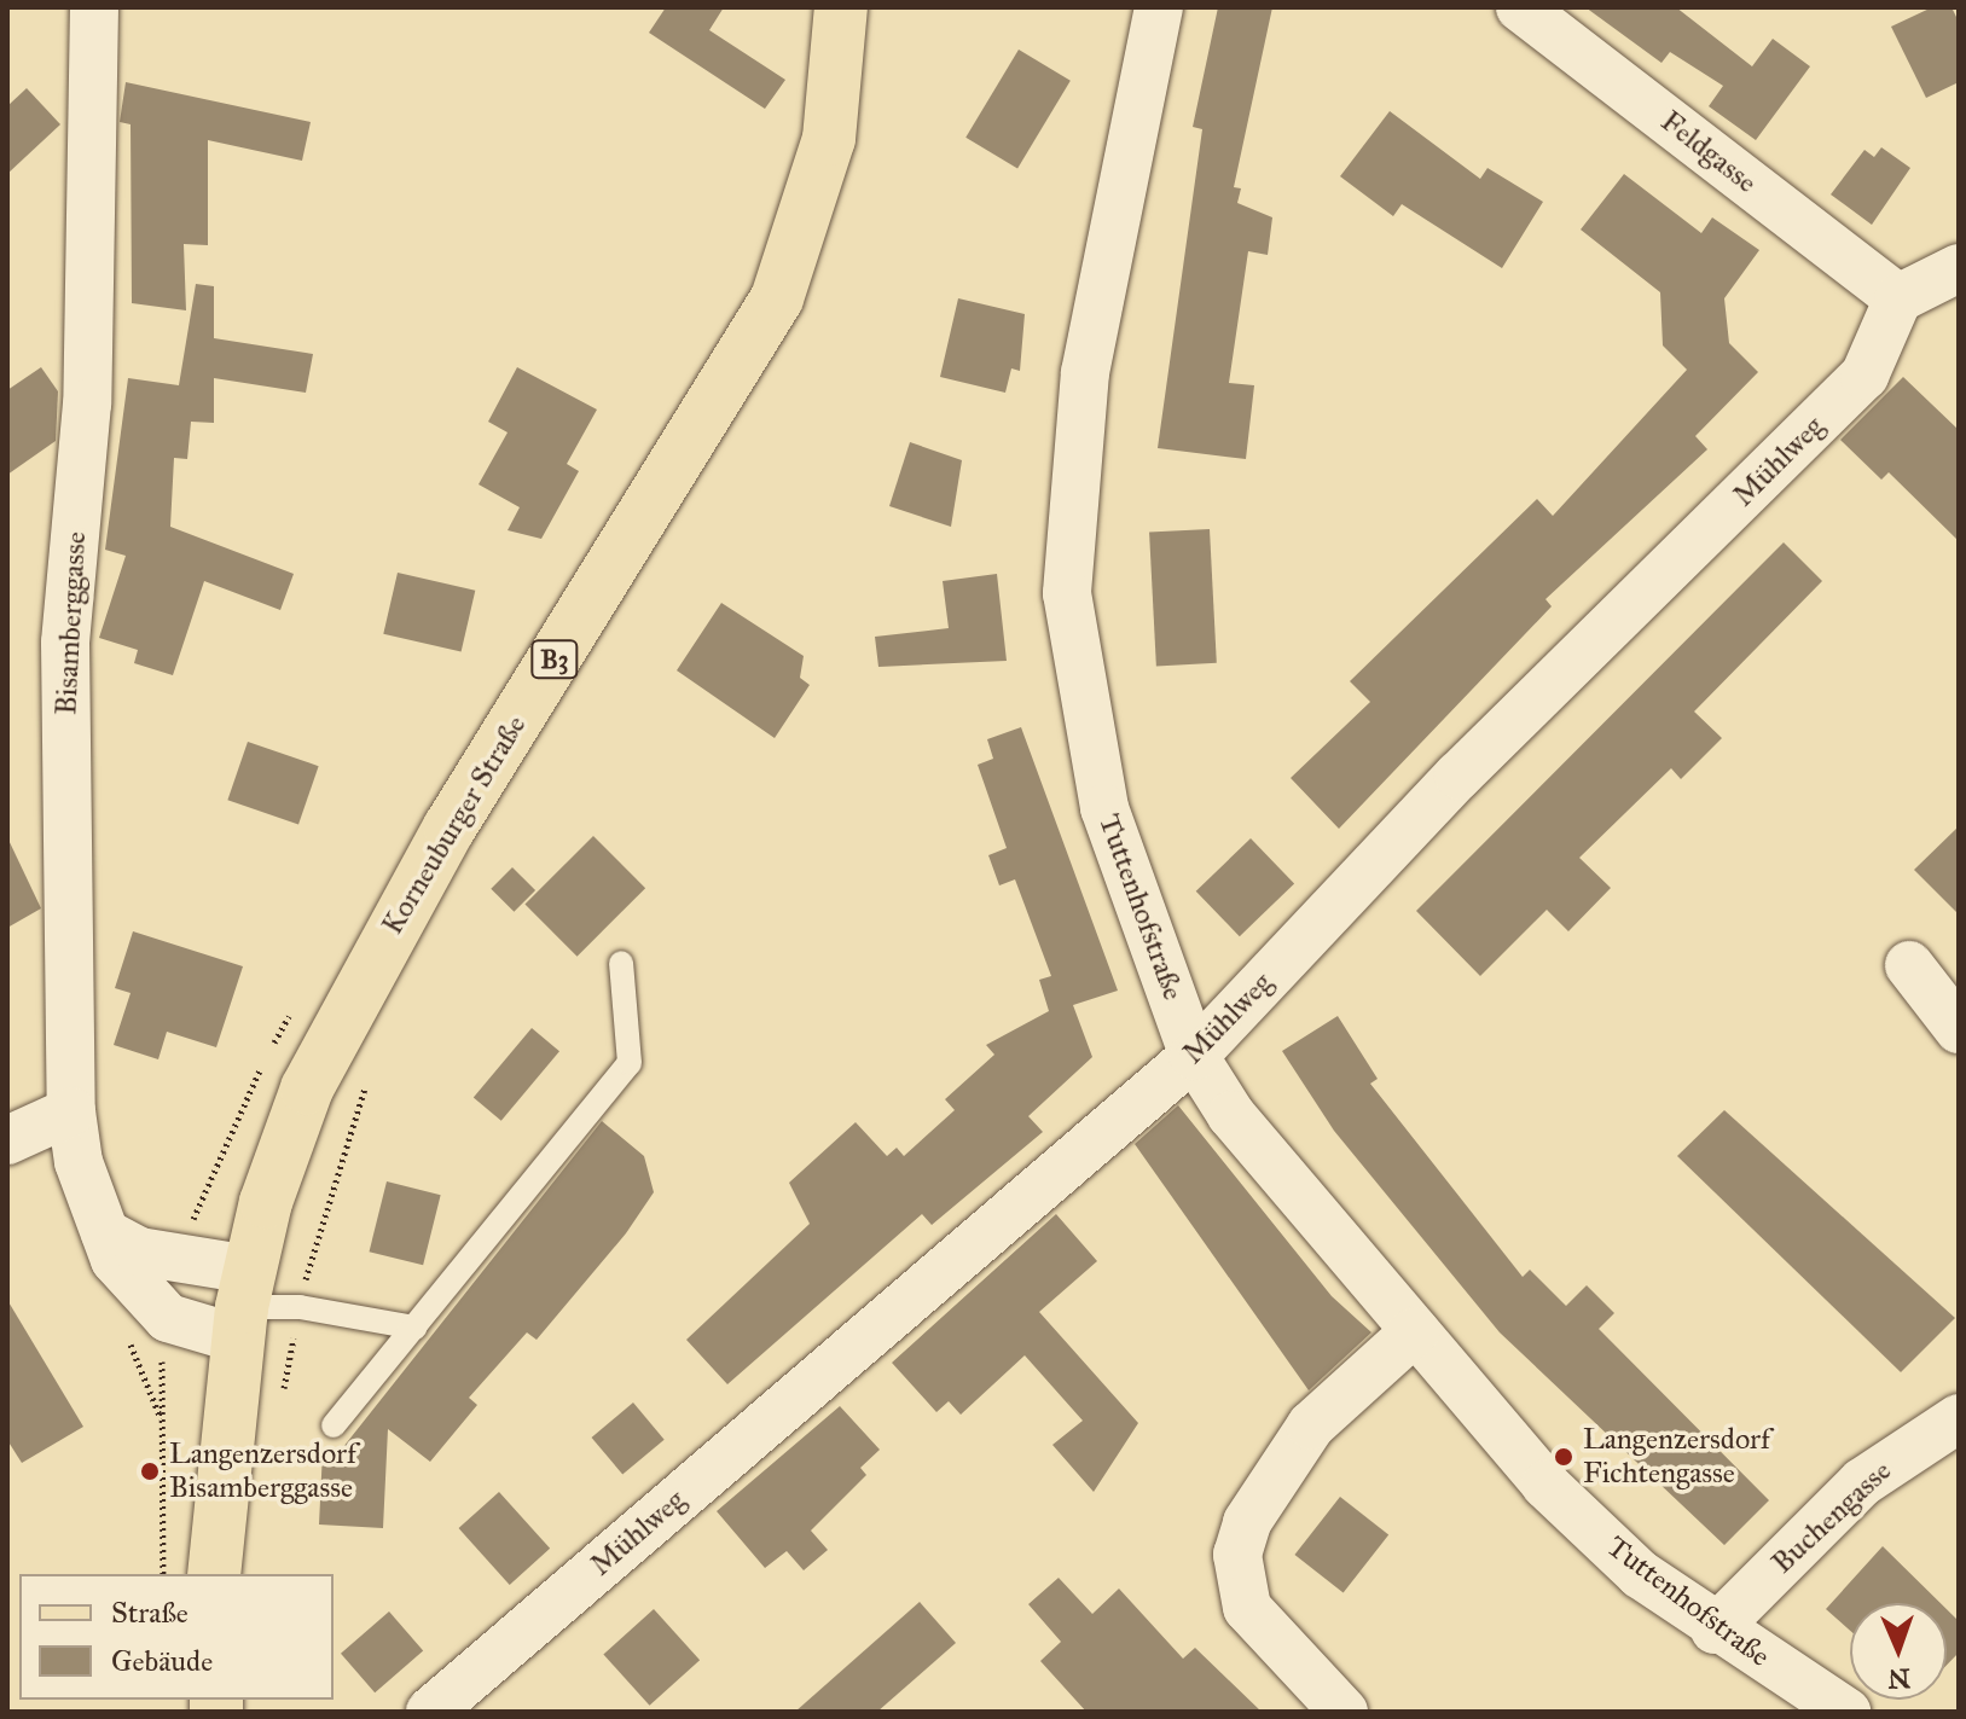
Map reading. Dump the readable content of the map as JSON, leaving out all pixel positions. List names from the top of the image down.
{
  "streets": {
    "main road": ["B3", "Korneuburger Straße"],
    "street": [
      "Feldgasse",
      "Mühlweg",
      "Bisamberggasse",
      "Tuttenhofstraße",
      "Buchengasse"
    ]
  },
  "crossings": [
    ["Feldgasse", "Mühlweg"],
    ["Mühlweg", "Tuttenhofstraße"],
    ["Tuttenhofstraße", "Buchengasse"]
  ],
  "places": ["Langenzersdorf Fichtengasse", "Langenzersdorf Bisamberggasse"],
  "legend": ["Straße", "Gebäude"],
  "north": "bottom"
}
